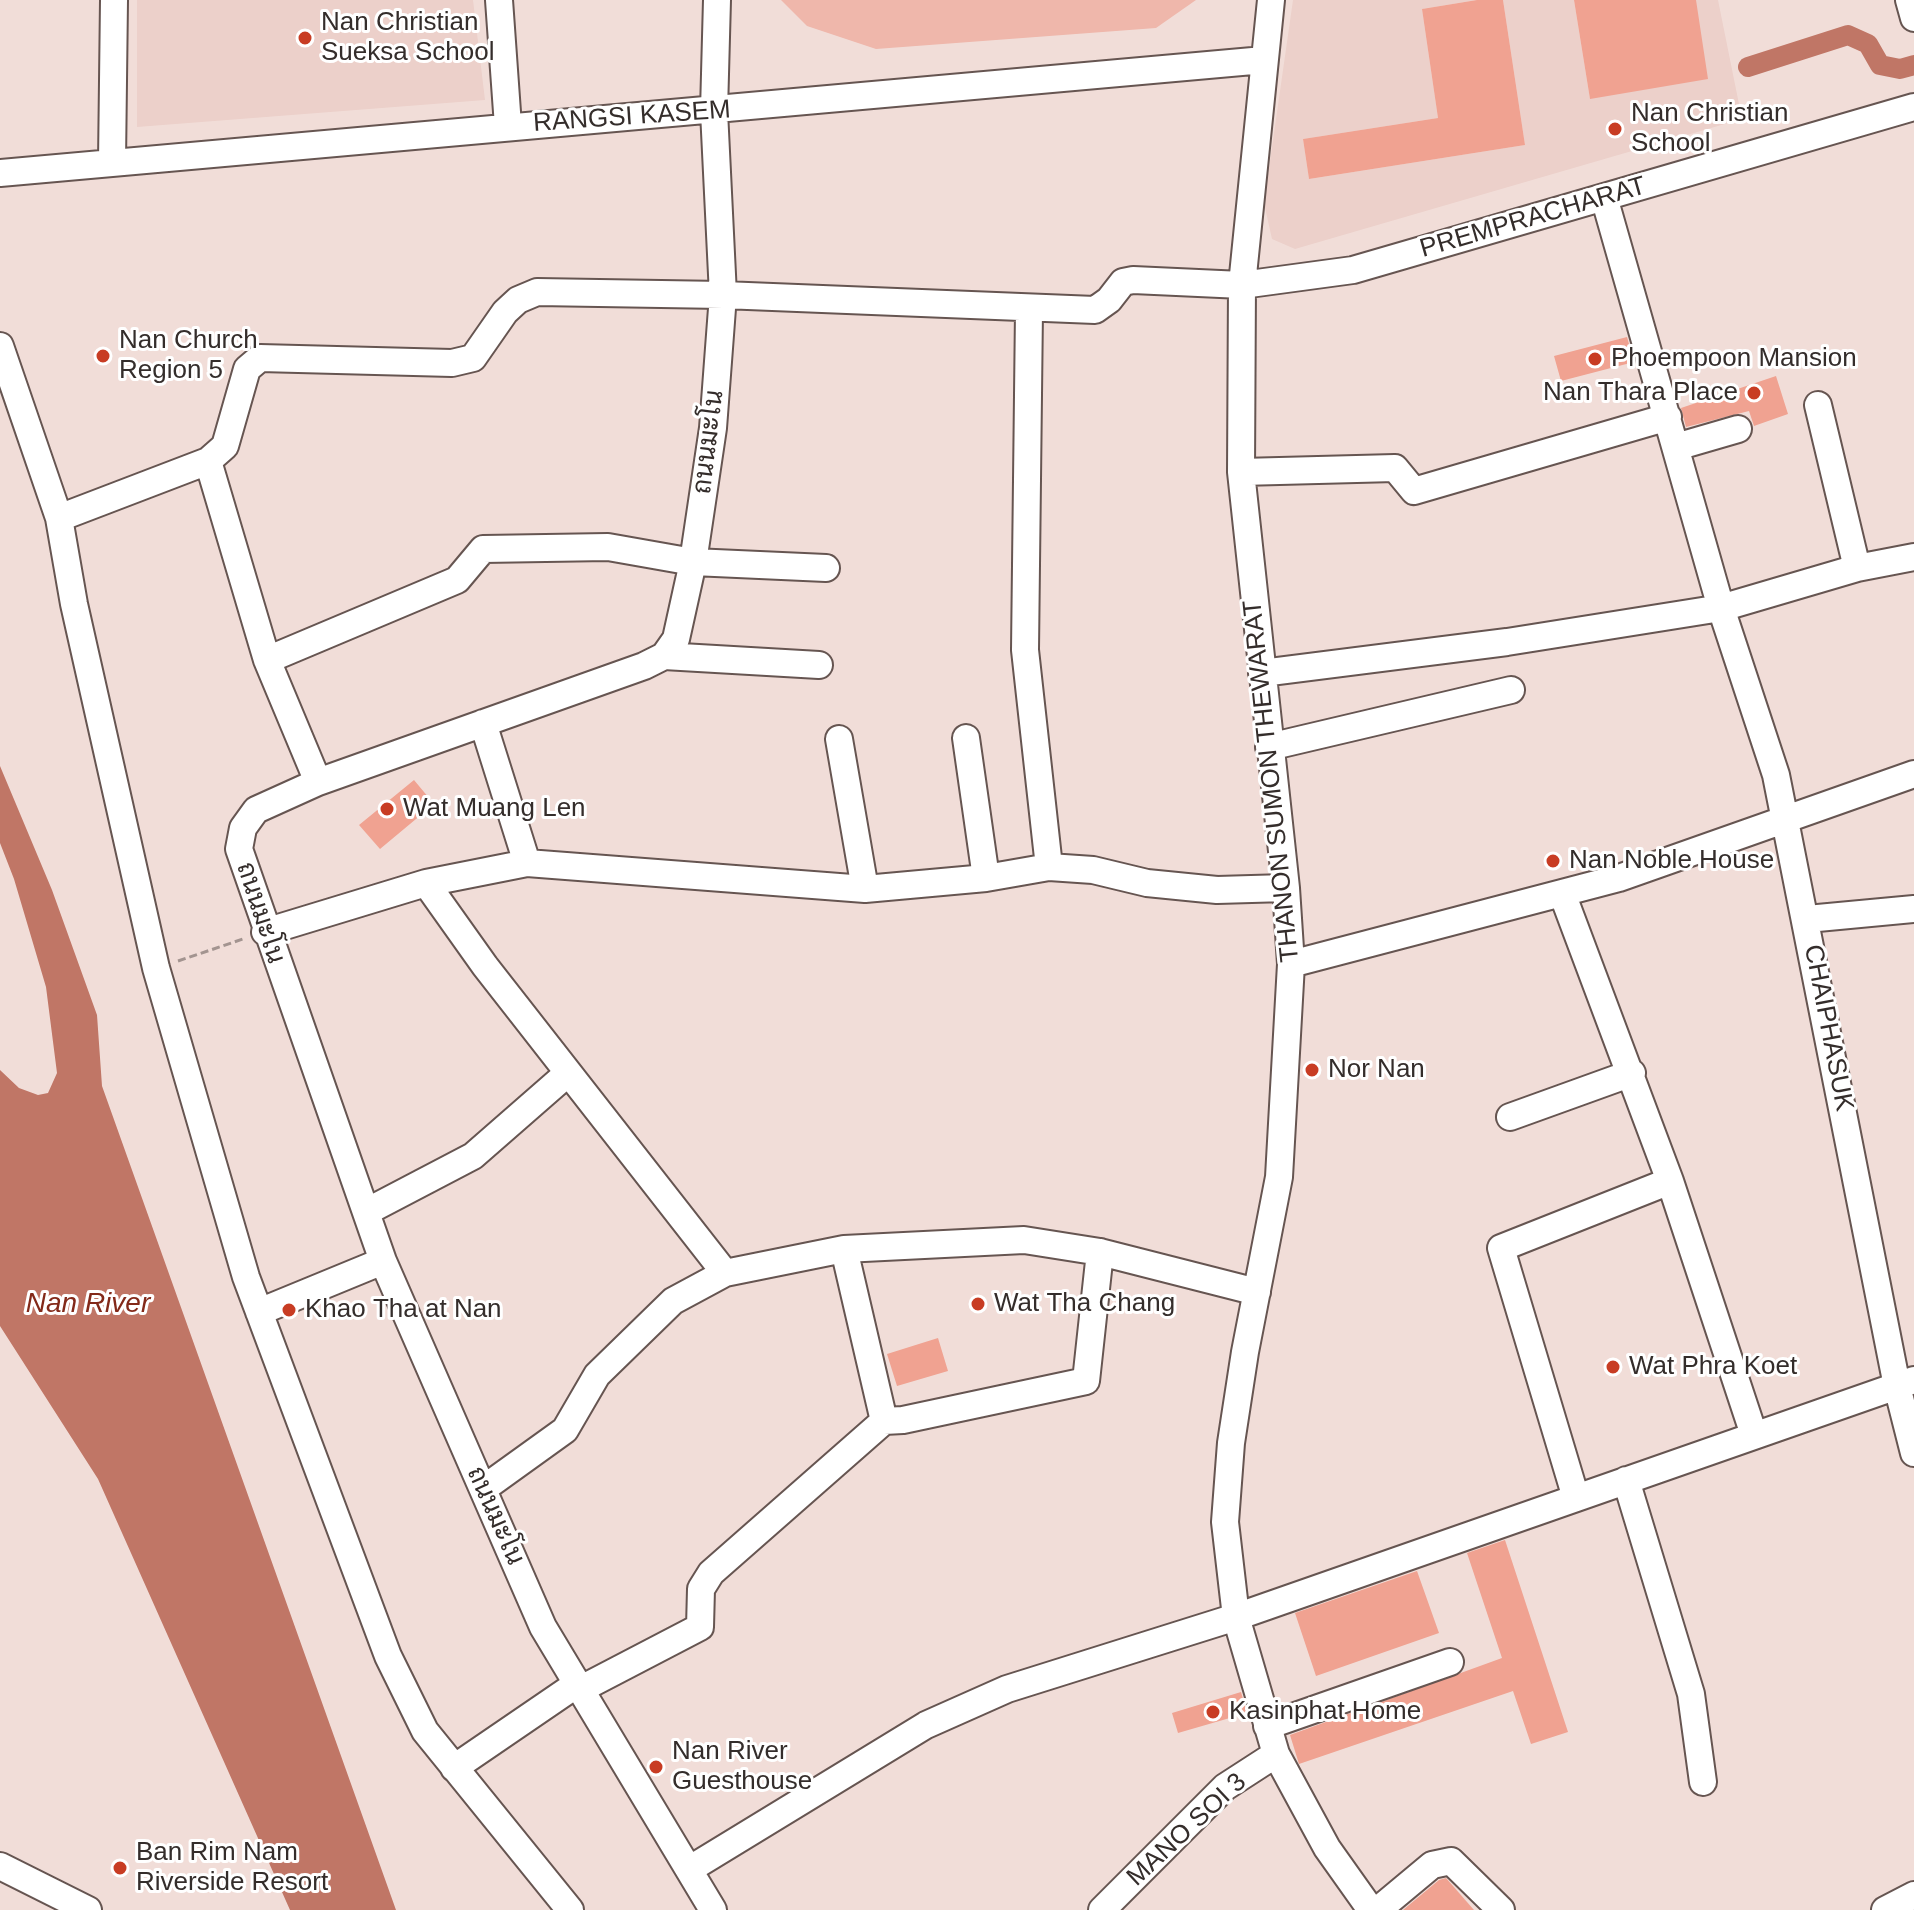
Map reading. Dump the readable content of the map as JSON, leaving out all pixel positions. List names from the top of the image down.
{
  "streets": {
    "street": [
      "RANGSI KASEM",
      "PREMPRACHARAT",
      "ถนนมะโน",
      "THANON SUMON THEWARAT",
      "CHAIPHASUK",
      "MANO SOI 3"
    ]
  },
  "crossings": [
    ["RANGSI KASEM", "ถนนมะโน"],
    ["RANGSI KASEM", "THANON SUMON THEWARAT"],
    ["PREMPRACHARAT", "ถนนมะโน"],
    ["PREMPRACHARAT", "THANON SUMON THEWARAT"],
    ["PREMPRACHARAT", "CHAIPHASUK"],
    ["THANON SUMON THEWARAT", "MANO SOI 3"]
  ],
  "water": ["Nan River"],
  "places": [
    "Nan Christian Sueksa School",
    "Nan Christian School",
    "Nan Church Region 5",
    "Phoempoon Mansion",
    "Nan Thara Place",
    "Wat Muang Len",
    "Nan Noble House",
    "Nor Nan",
    "Wat Tha Chang",
    "Khao Tha at Nan",
    "Wat Phra Koet",
    "Kasinphat Home",
    "Nan River Guesthouse",
    "Ban Rim Nam Riverside Resort"
  ]
}
